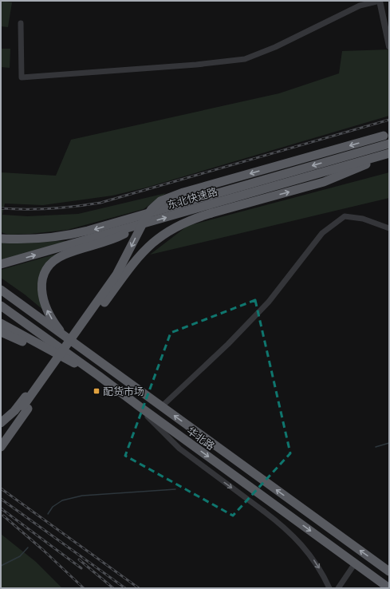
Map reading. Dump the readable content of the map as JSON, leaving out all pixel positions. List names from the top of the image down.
{
  "streets": {
    "highway": ["东北快速路", "华北路"]
  },
  "places": {
    "transit": ["配货市场"]
  }
}
